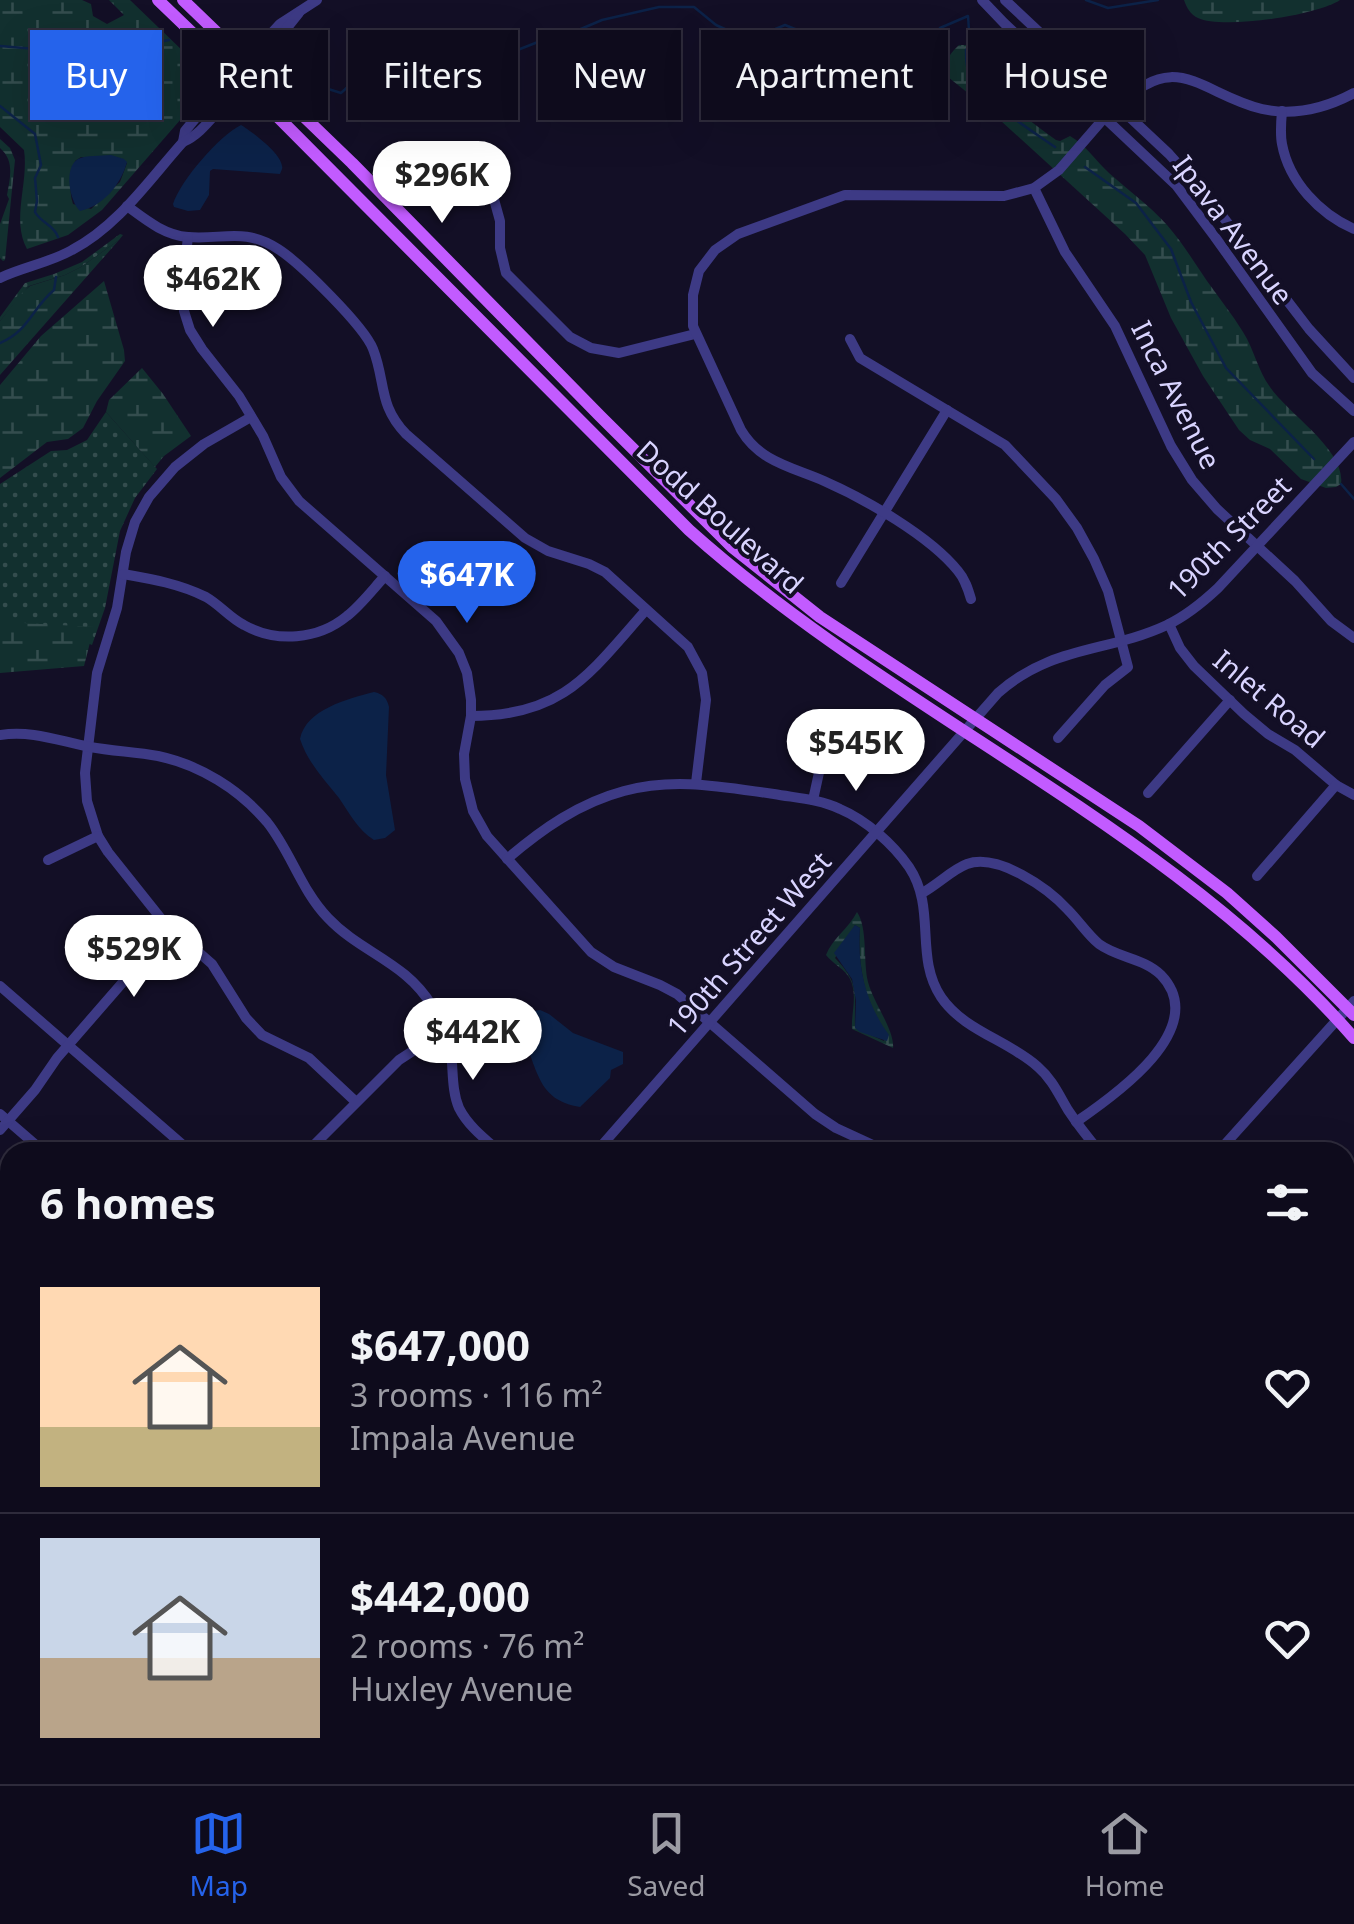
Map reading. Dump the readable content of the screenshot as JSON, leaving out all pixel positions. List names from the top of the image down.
{
  "streets": {
    "main road": ["Dodd Boulevard"],
    "street": [
      "Ipava Avenue",
      "Inca Avenue",
      "190th Street",
      "Inlet Road",
      "190th Street West"
    ]
  },
  "crossings": [
    ["Inca Avenue", "190th Street"],
    ["Dodd Boulevard", "190th Street"],
    ["Dodd Boulevard", "190th Street West"],
    ["190th Street", "Inlet Road"],
    ["190th Street", "190th Street West"]
  ],
  "page": {
    "chip": [
      "Buy",
      "Rent",
      "Filters",
      "New",
      "Apartment",
      "House"
    ],
    "price": [
      "$296K",
      "$462K",
      "$647K",
      "$545K",
      "$529K",
      "$442K"
    ],
    "heading": "6 homes",
    "list": [
      {
        "name": "$647,000",
        "note": "3 rooms · 116 m² · Impala Avenue"
      },
      {
        "name": "$442,000",
        "note": "2 rooms · 76 m² · Huxley Avenue"
      }
    ],
    "tabs": ["Map", "Saved", "Home"]
  }
}
